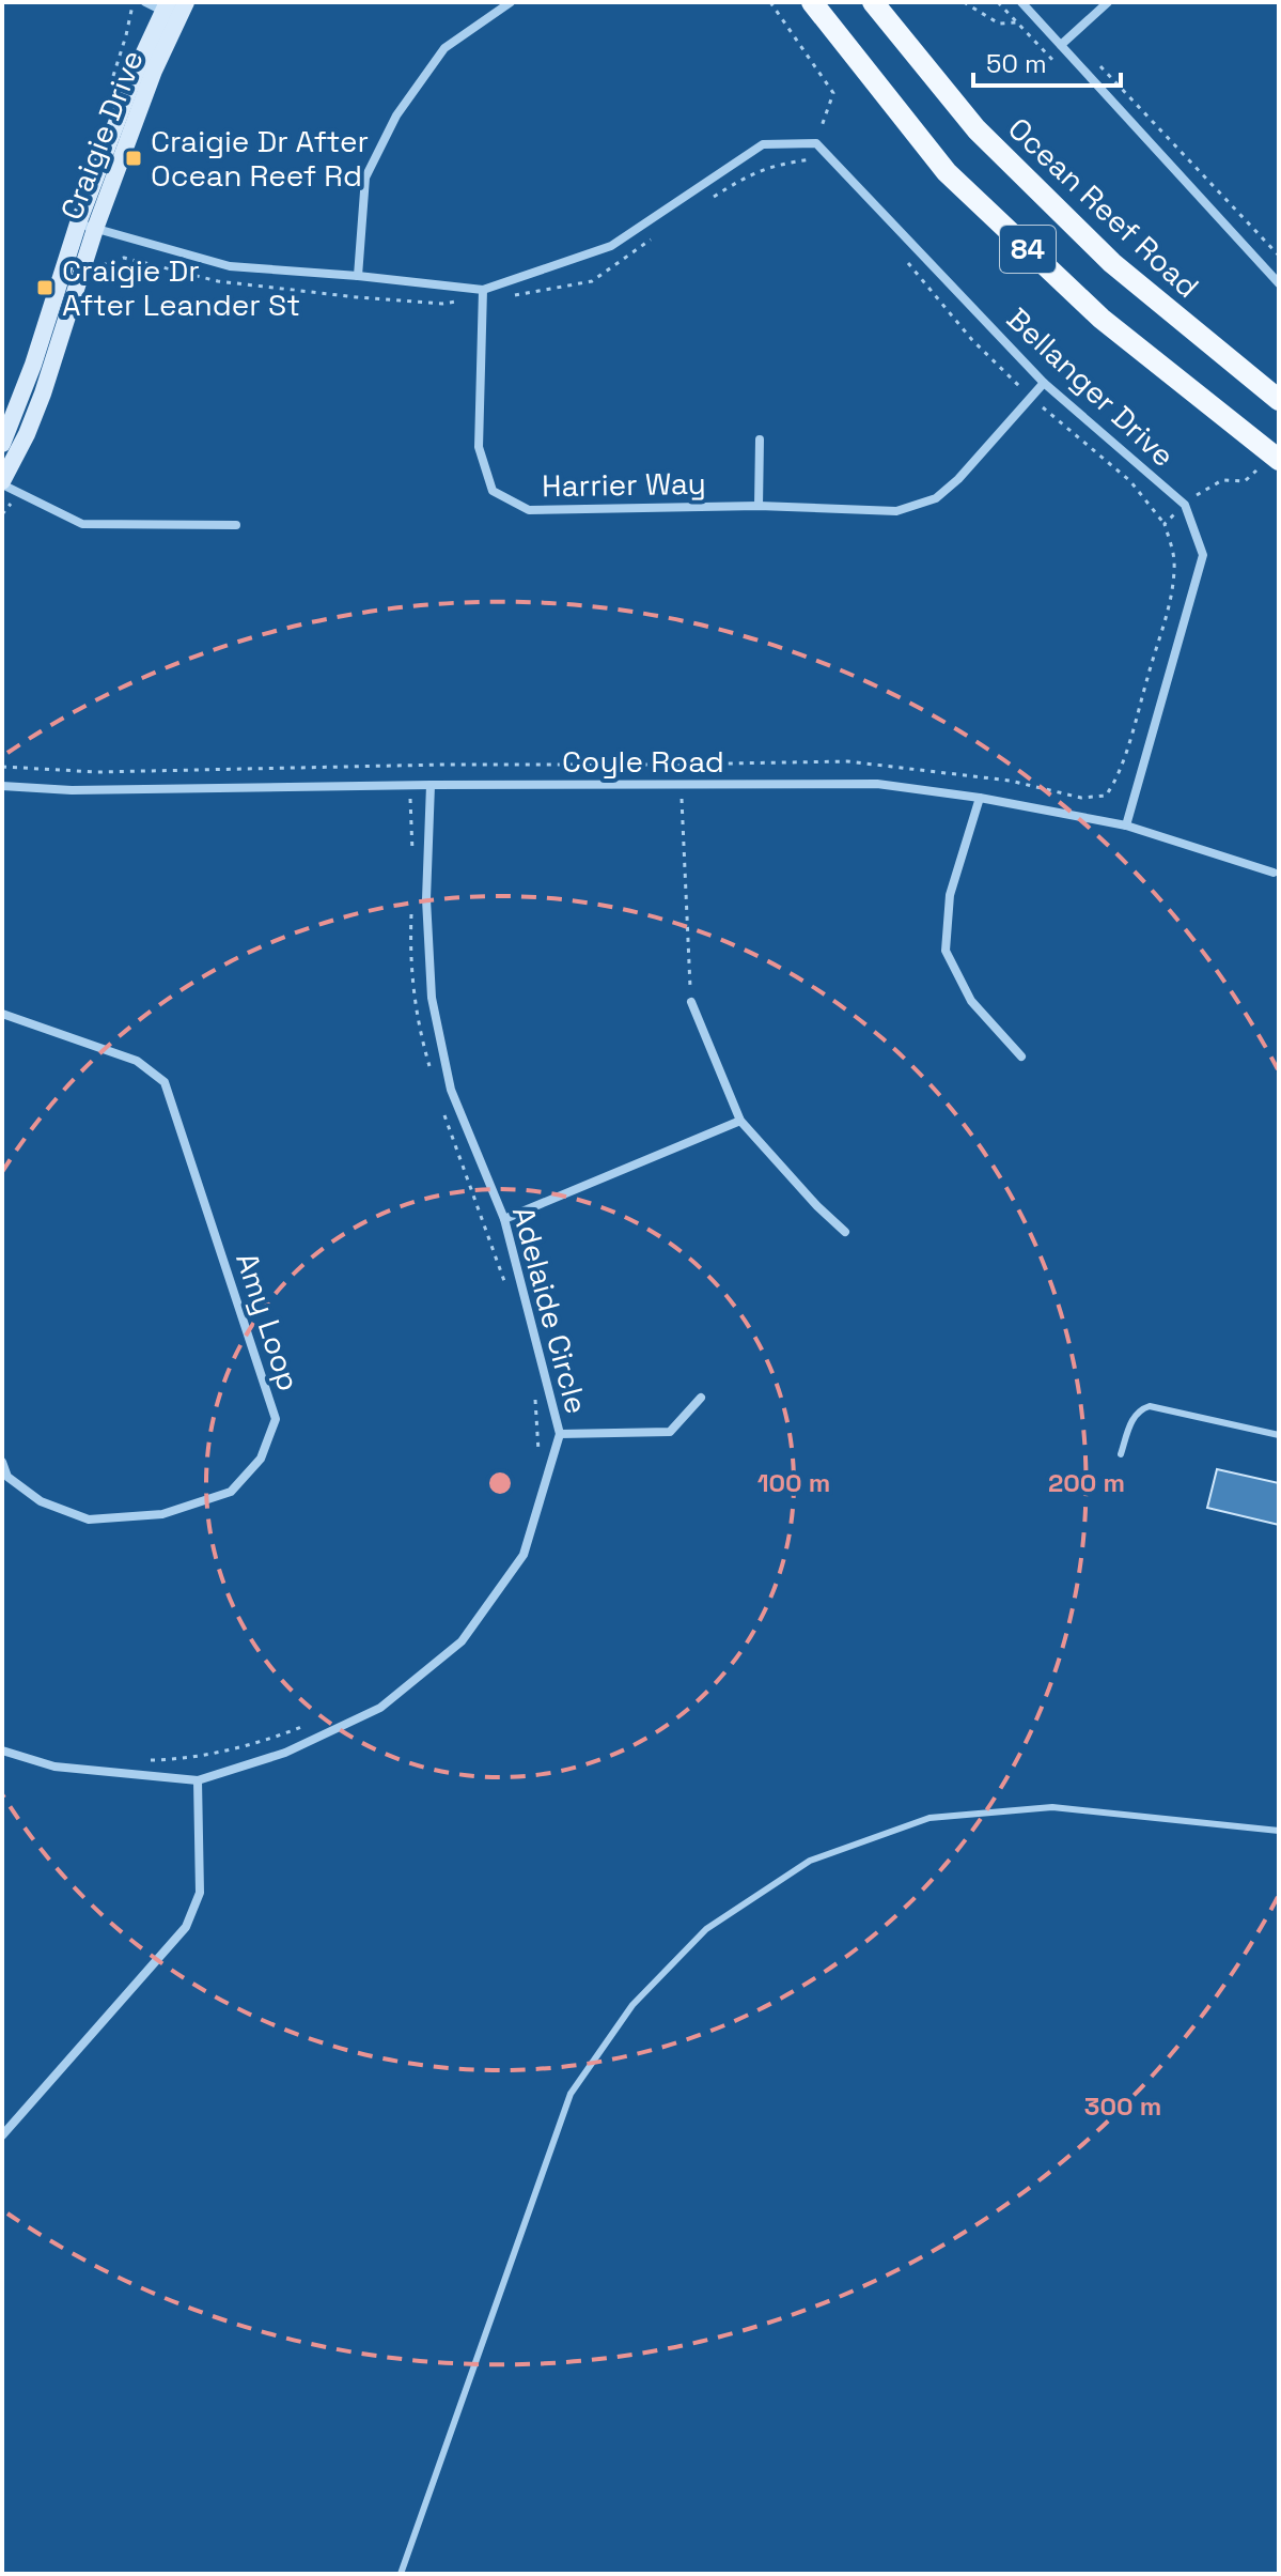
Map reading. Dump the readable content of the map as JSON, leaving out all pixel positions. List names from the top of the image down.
{
  "streets": {
    "main road": ["Craigie Drive", "Ocean Reef Road", "84"],
    "street": [
      "Bellanger Drive",
      "Harrier Way",
      "Coyle Road",
      "Adelaide Circle",
      "Amy Loop"
    ]
  },
  "crossings": [
    ["Bellanger Drive", "Harrier Way"],
    ["Bellanger Drive", "Coyle Road"],
    ["Coyle Road", "Adelaide Circle"]
  ],
  "places": {
    "transit": ["Craigie Dr After Ocean Reef Rd", "Craigie Dr After Leander St"]
  },
  "scale_bar": "50 m",
  "rings": ["100 m", "200 m", "300 m"]
}
